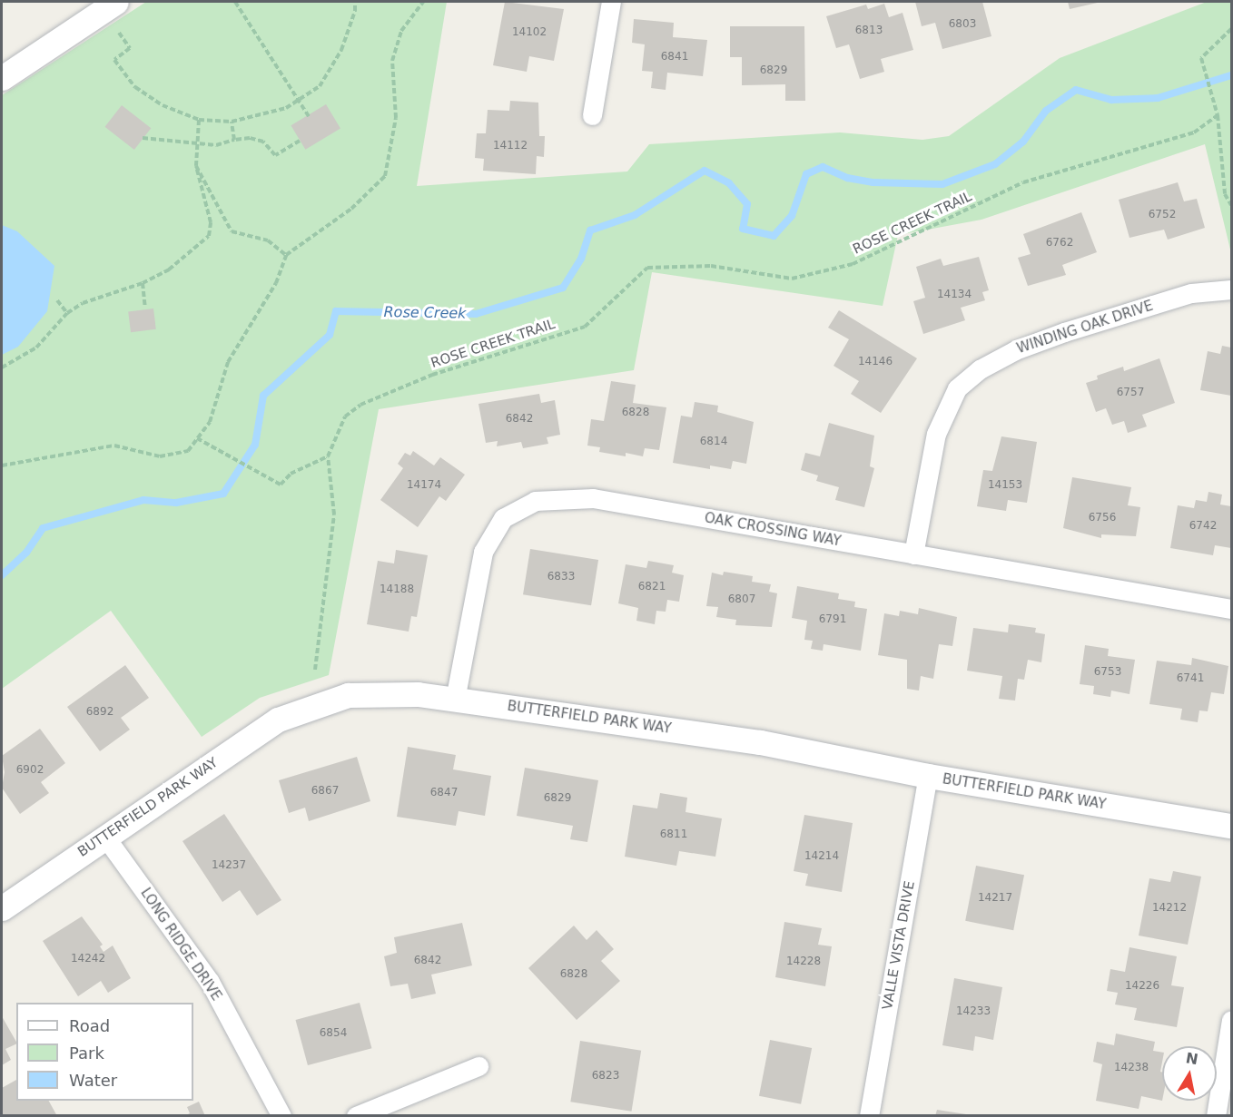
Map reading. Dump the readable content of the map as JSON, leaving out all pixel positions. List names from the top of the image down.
{
  "streets": {
    "street": [
      "WINDING OAK DRIVE",
      "OAK CROSSING WAY",
      "BUTTERFIELD PARK WAY",
      "LONG RIDGE DRIVE",
      "VALLE VISTA DRIVE"
    ],
    "path": ["ROSE CREEK TRAIL"]
  },
  "crossings": [
    ["WINDING OAK DRIVE", "OAK CROSSING WAY"],
    ["OAK CROSSING WAY", "BUTTERFIELD PARK WAY"],
    ["BUTTERFIELD PARK WAY", "LONG RIDGE DRIVE"],
    ["BUTTERFIELD PARK WAY", "VALLE VISTA DRIVE"]
  ],
  "water": ["Rose Creek"],
  "house_numbers": [
    "6803",
    "6813",
    "14102",
    "6841",
    "6829",
    "14112",
    "6752",
    "6762",
    "14134",
    "14146",
    "6757",
    "6828",
    "6842",
    "6814",
    "14174",
    "14153",
    "6756",
    "6742",
    "6833",
    "6821",
    "14188",
    "6807",
    "6791",
    "6753",
    "6741",
    "6892",
    "6902",
    "6867",
    "6847",
    "6829",
    "6811",
    "14214",
    "14237",
    "14217",
    "14212",
    "14242",
    "6842",
    "14228",
    "6828",
    "14226",
    "14233",
    "6854",
    "14238",
    "6823"
  ],
  "legend": ["Road", "Park", "Water"],
  "north": "top"
}
